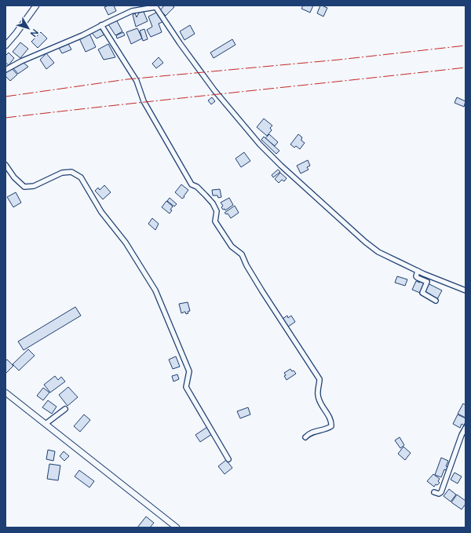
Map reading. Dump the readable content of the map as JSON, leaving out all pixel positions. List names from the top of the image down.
{
  "north": "bottom right"
}
